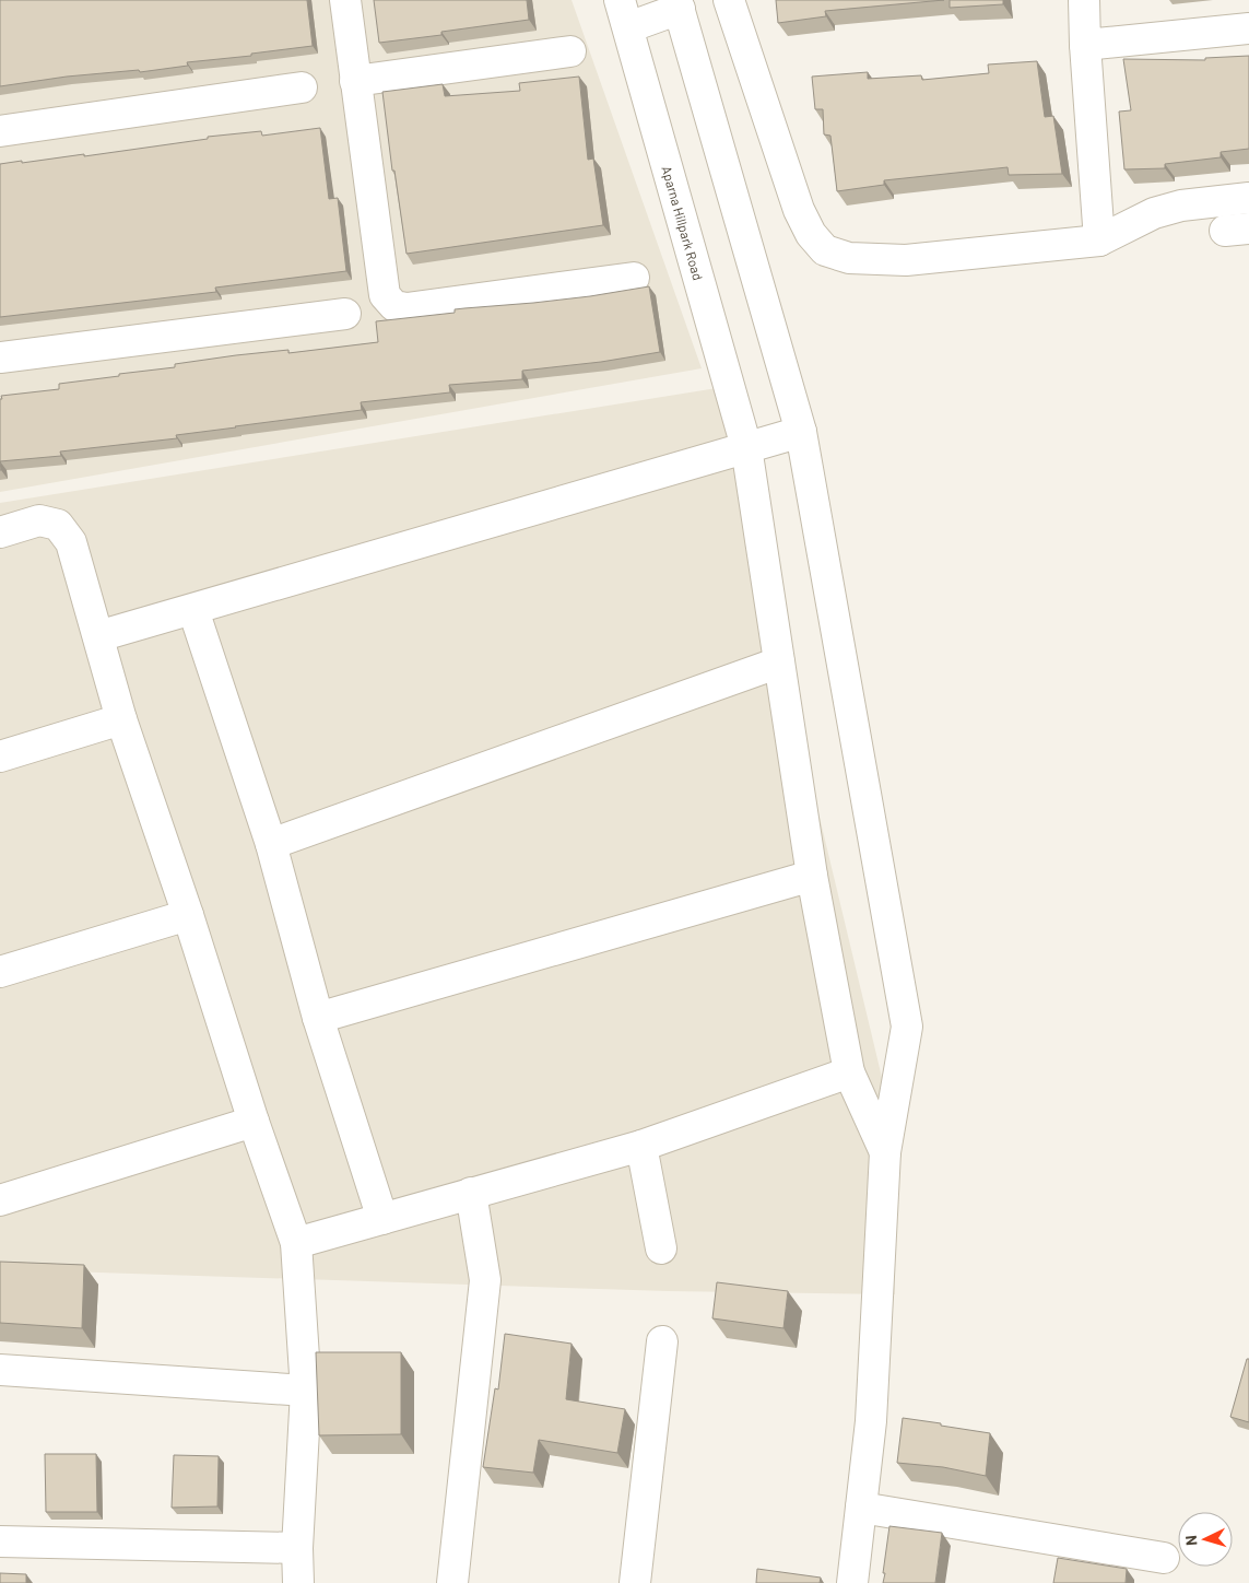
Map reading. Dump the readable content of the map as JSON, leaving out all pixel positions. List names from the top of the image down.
{
  "streets": {
    "street": ["Aparna Hillpark Road"]
  },
  "north": "left"
}
